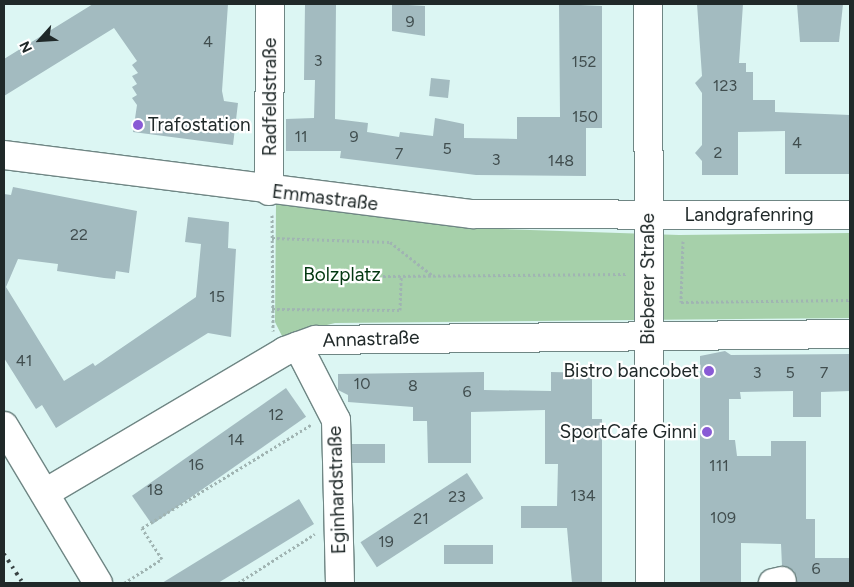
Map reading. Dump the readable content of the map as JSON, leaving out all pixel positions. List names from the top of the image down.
{
  "streets": {
    "street": [
      "Radfeldstraße",
      "Emmastraße",
      "Landgrafenring",
      "Bieberer Straße",
      "Annastraße",
      "Eginhardstraße"
    ]
  },
  "crossings": [
    ["Radfeldstraße", "Emmastraße"],
    ["Emmastraße", "Landgrafenring"],
    ["Emmastraße", "Bieberer Straße"],
    ["Landgrafenring", "Bieberer Straße"],
    ["Bieberer Straße", "Annastraße"],
    ["Annastraße", "Eginhardstraße"]
  ],
  "parks": ["Bolzplatz"],
  "places": ["Trafostation", "Bistro bancobet", "SportCafe Ginni"],
  "house_numbers": [
    "9",
    "4",
    "3",
    "152",
    "123",
    "150",
    "11",
    "9",
    "4",
    "5",
    "2",
    "7",
    "3",
    "148",
    "22",
    "15",
    "41",
    "3",
    "5",
    "7",
    "10",
    "8",
    "6",
    "12",
    "14",
    "16",
    "111",
    "18",
    "134",
    "23",
    "109",
    "21",
    "19",
    "6"
  ],
  "north": "bottom left"
}
